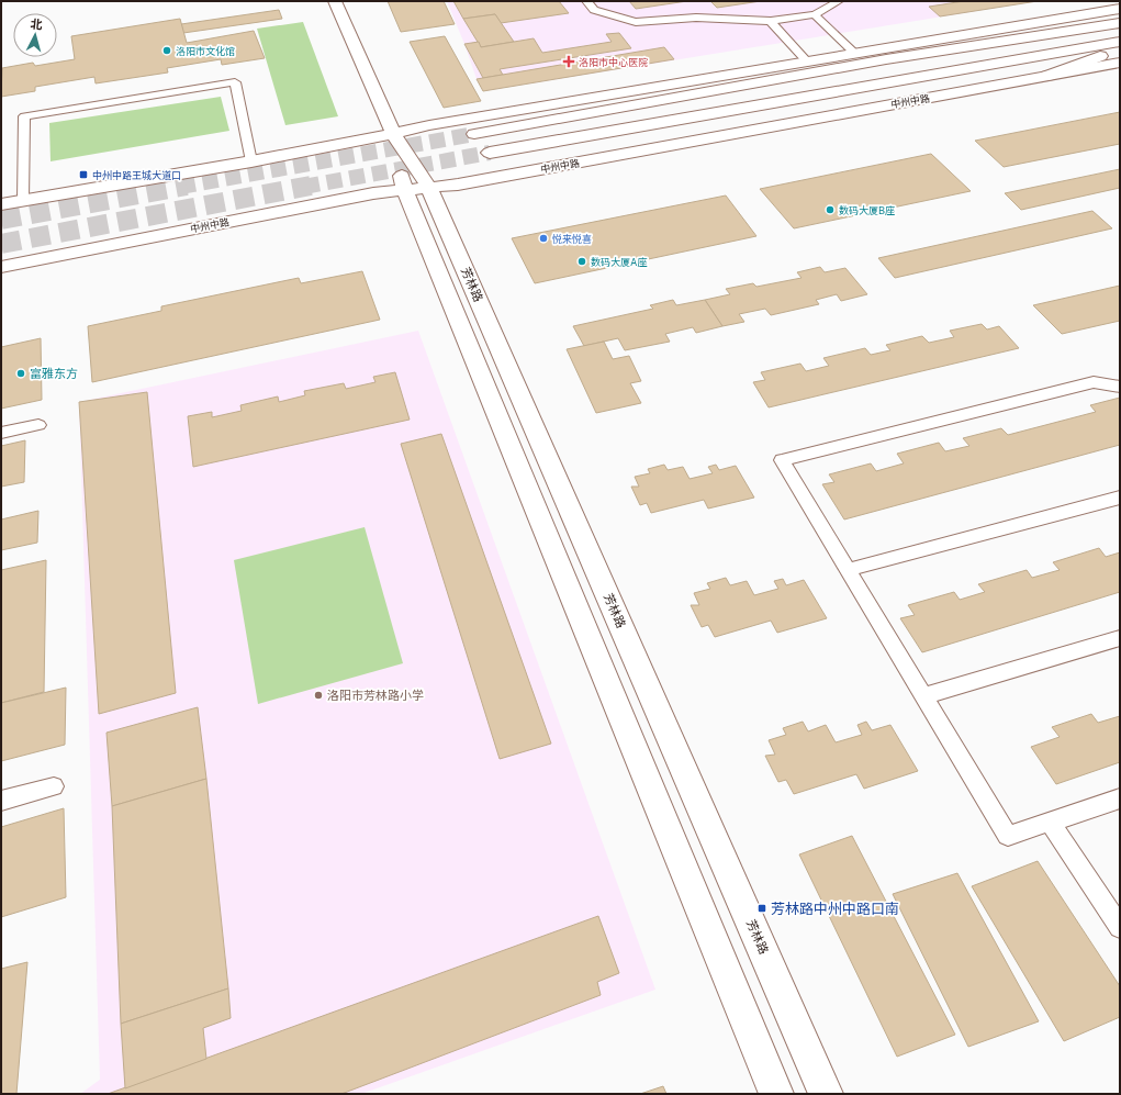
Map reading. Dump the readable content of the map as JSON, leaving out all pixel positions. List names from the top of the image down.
{
  "streets": {
    "main road": ["中州中路", "芳林路"]
  },
  "crossings": [
    ["中州中路", "芳林路"]
  ],
  "places": {
    "other": [
      "洛阳市文化馆",
      "数码大厦B座",
      "悦来悦喜",
      "数码大厦A座",
      "富雅东方",
      "洛阳市芳林路小学"
    ],
    "health": ["洛阳市中心医院"],
    "transit": ["中州中路王城大道口", "芳林路中州中路口南"]
  },
  "north": "top"
}
